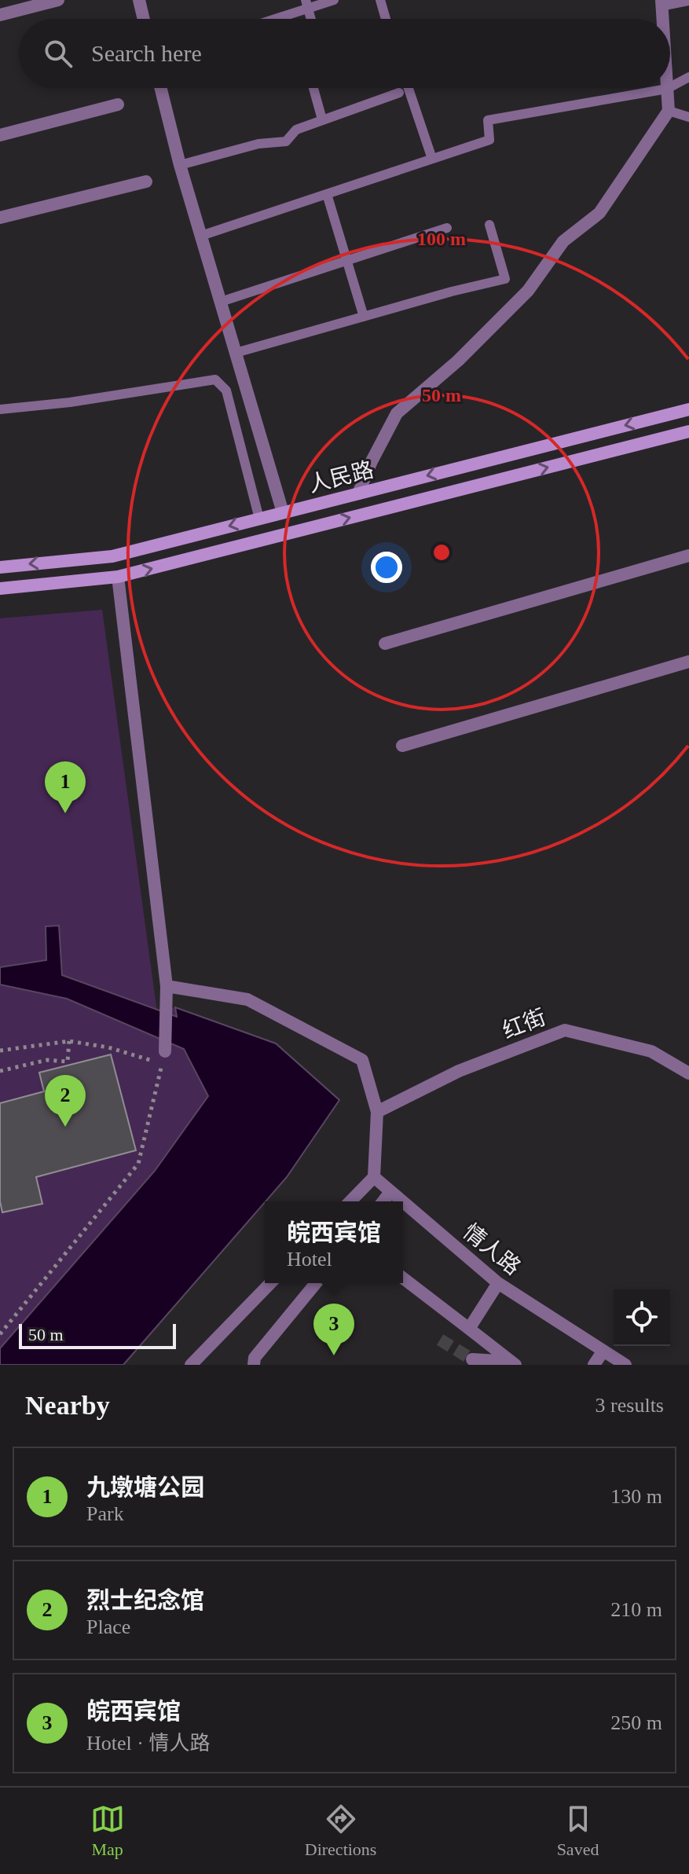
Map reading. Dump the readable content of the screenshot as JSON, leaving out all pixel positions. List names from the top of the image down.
{
  "streets": {
    "main road": ["人民路"],
    "street": ["红街", "情人路"]
  },
  "scale_bar": "50 m",
  "page": {
    "search": "Search here",
    "pins": ["1", "2", "3"],
    "popup": ["皖西宾馆", "Hotel"],
    "scale": "50 m",
    "heading": ["Nearby", "3 results"],
    "list": [
      {
        "mark": "1",
        "name": "九墩塘公园",
        "note": "Park",
        "value": "130 m"
      },
      {
        "mark": "2",
        "name": "烈士纪念馆",
        "note": "Place",
        "value": "210 m"
      },
      {
        "mark": "3",
        "name": "皖西宾馆",
        "note": "Hotel · 情人路",
        "value": "250 m"
      }
    ],
    "nav": ["Map", "Directions", "Saved"]
  },
  "rings": ["100 m", "50 m"]
}
